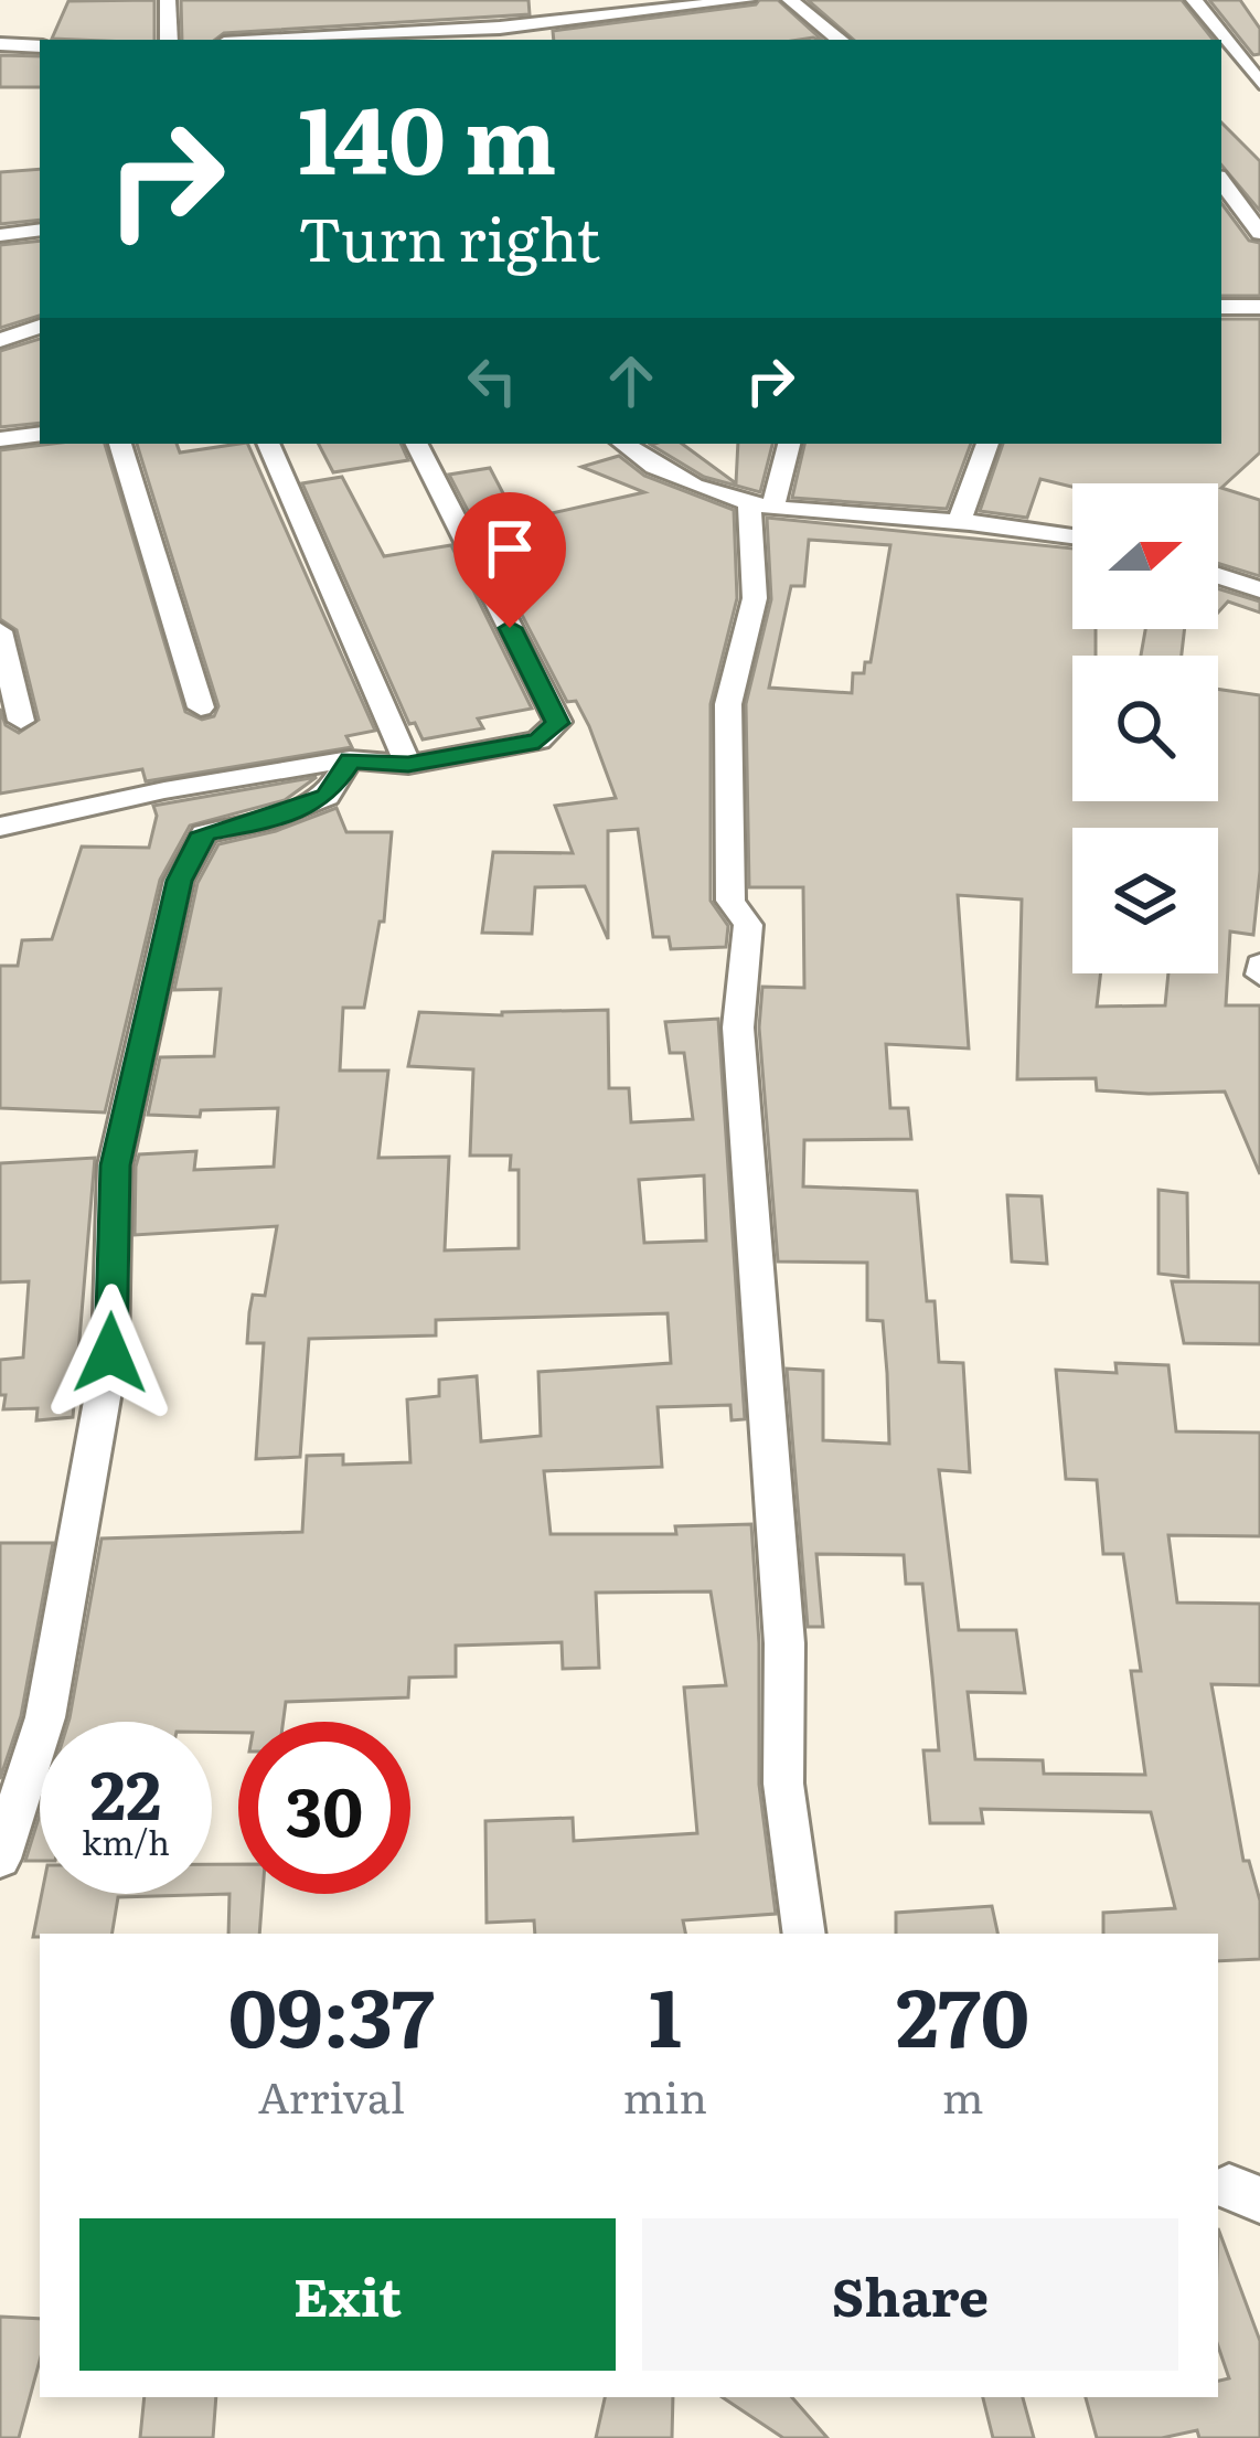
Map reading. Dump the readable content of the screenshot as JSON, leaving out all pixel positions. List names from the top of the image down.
{
  "north": "right",
  "page": {
    "turn": ["140 m", "Turn right"],
    "speed": "22 km/h",
    "limit": "30",
    "eta": [
      "09:37",
      "Arrival",
      "1",
      "min",
      "270",
      "m"
    ],
    "buttons": ["Exit", "Share"]
  }
}
